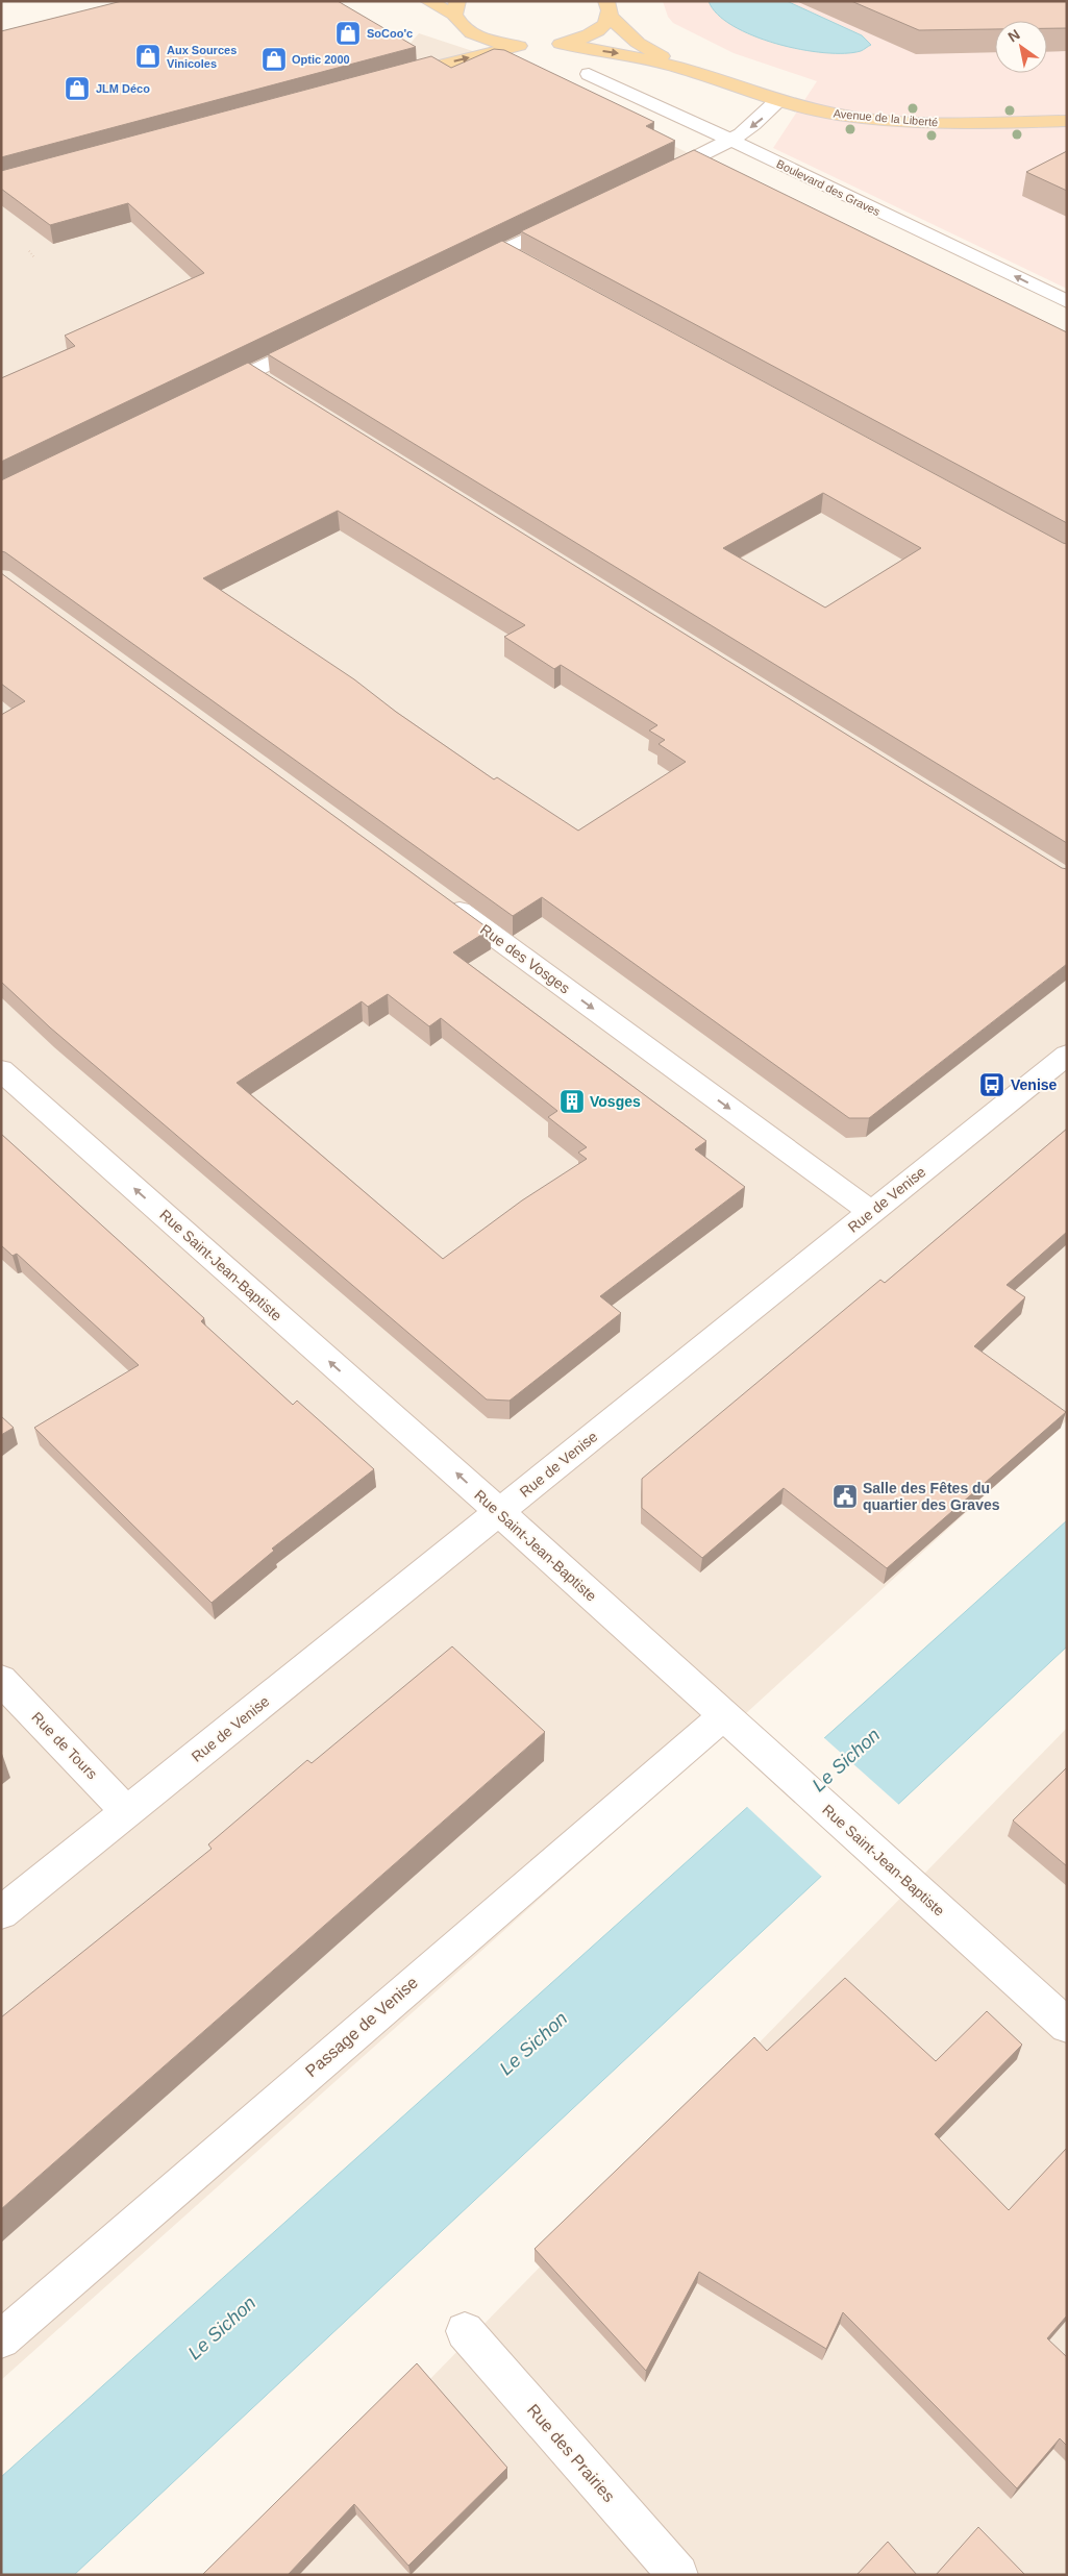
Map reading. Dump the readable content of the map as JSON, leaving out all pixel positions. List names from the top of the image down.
{
  "streets": {
    "main road": ["Avenue de la Liberté"],
    "street": [
      "Boulevard des Graves",
      "Rue des Vosges",
      "Rue de Venise",
      "Rue Saint-Jean-Baptiste",
      "Rue de Tours",
      "Passage de Venise",
      "Rue des Prairies"
    ]
  },
  "crossings": [
    ["Rue des Vosges", "Rue de Venise"],
    ["Rue de Venise", "Rue Saint-Jean-Baptiste"],
    ["Rue de Venise", "Rue de Tours"],
    ["Rue Saint-Jean-Baptiste", "Passage de Venise"]
  ],
  "one_way": ["Boulevard des Graves", "Rue des Vosges", "Rue Saint-Jean-Baptiste"],
  "water": ["Le Sichon"],
  "places": {
    "shop": [
      "SoCoo'c",
      "Aux Sources Vinicoles",
      "Optic 2000",
      "JLM Déco"
    ],
    "bus stop": ["Venise"],
    "building": ["Vosges"],
    "public building": ["Salle des Fêtes du quartier des Graves"]
  },
  "north": "top left"
}
